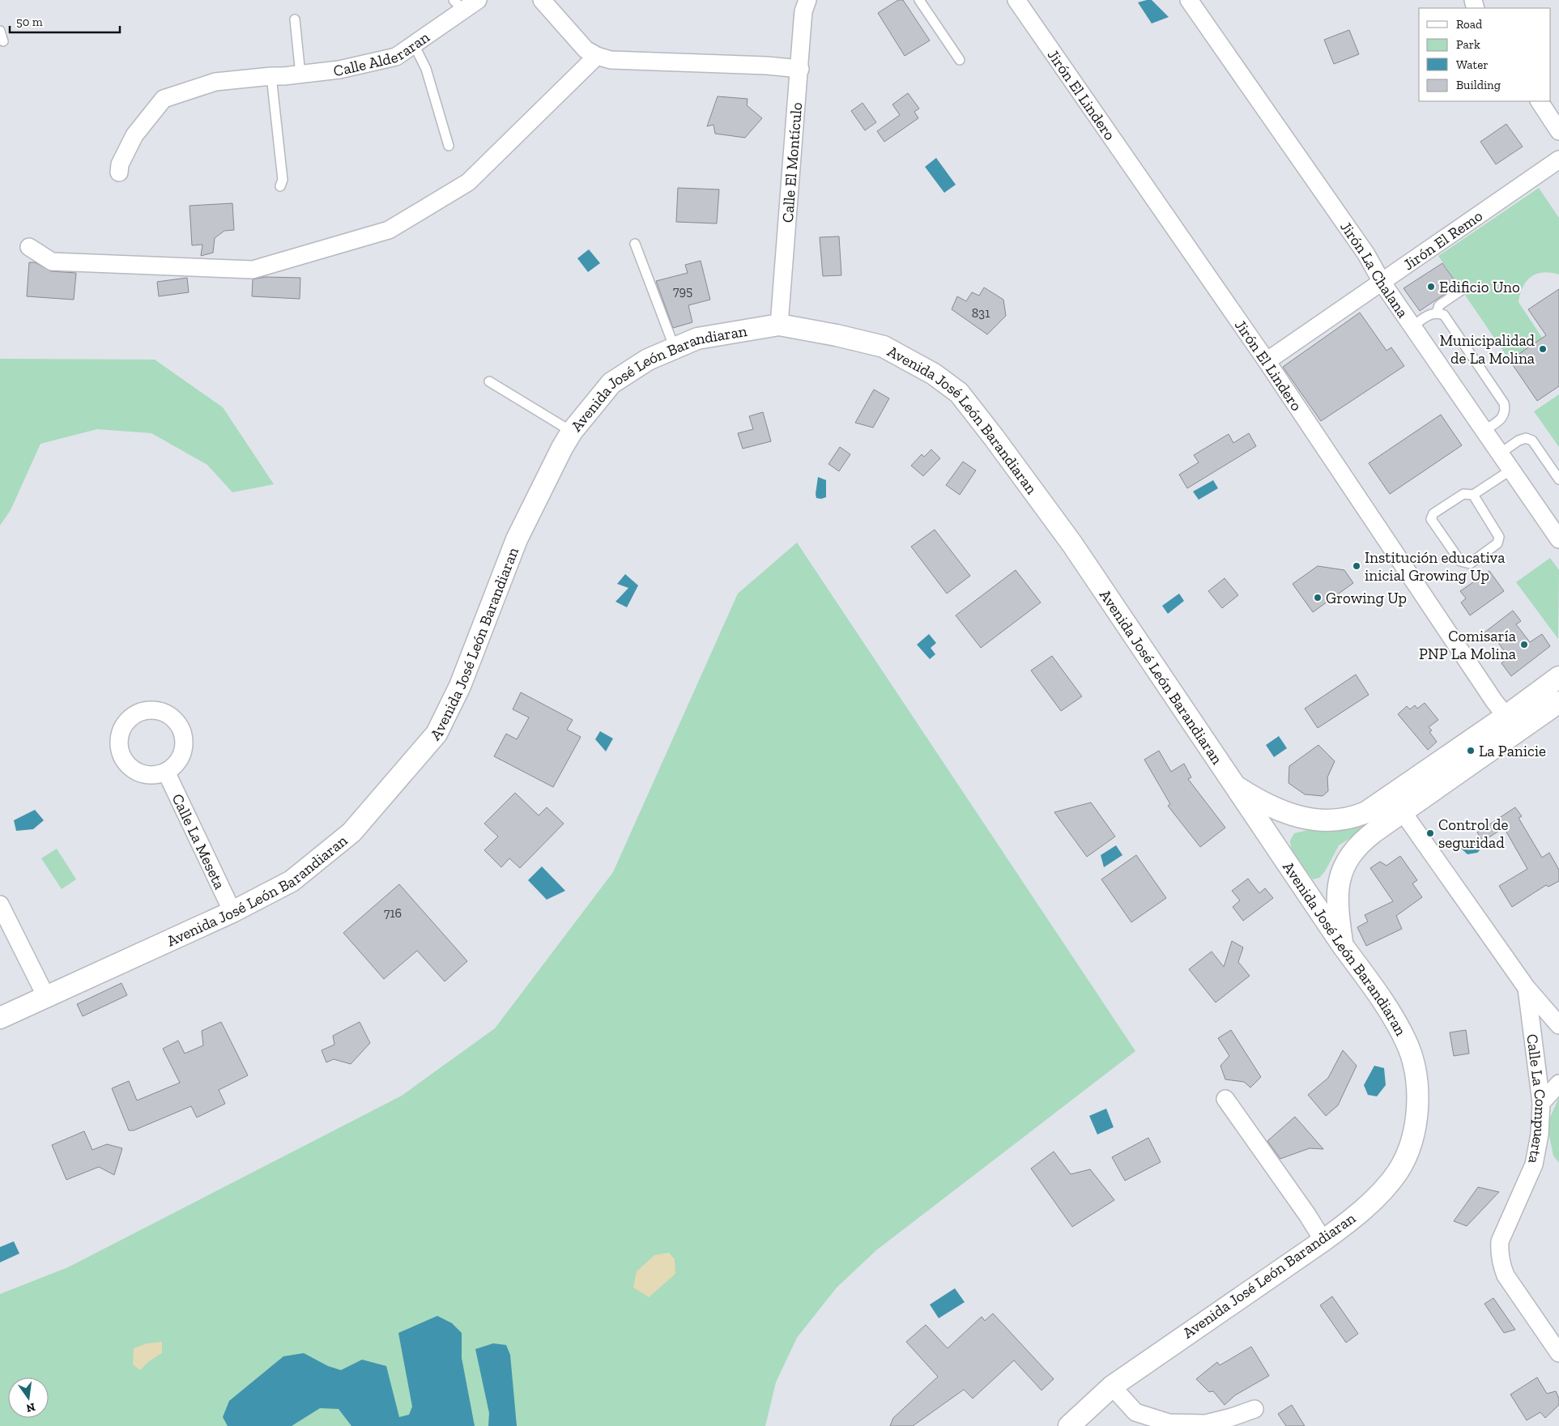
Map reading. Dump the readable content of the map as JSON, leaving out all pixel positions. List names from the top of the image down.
{
  "streets": {
    "street": [
      "Calle Alderaran",
      "Jirón El Lindero",
      "Calle El Montículo",
      "Jirón El Remo",
      "Jirón La Chalana",
      "Avenida José León Barandiaran",
      "Calle La Meseta",
      "Calle La Compuerta"
    ]
  },
  "crossings": [
    ["Jirón El Lindero", "Jirón El Remo"],
    ["Calle El Montículo", "Avenida José León Barandiaran"],
    ["Jirón El Remo", "Jirón La Chalana"],
    ["Avenida José León Barandiaran", "Calle La Meseta"]
  ],
  "places": [
    "Edificio Uno",
    "Municipalidad de La Molina",
    "Institución educativa inicial Growing Up",
    "Growing Up",
    "Comisaría PNP La Molina",
    "La Panicie",
    "Control de seguridad"
  ],
  "house_numbers": ["795", "831", "716"],
  "legend": [
    "Road",
    "Park",
    "Water",
    "Building"
  ],
  "scale_bar": "50 m",
  "north": "bottom"
}
